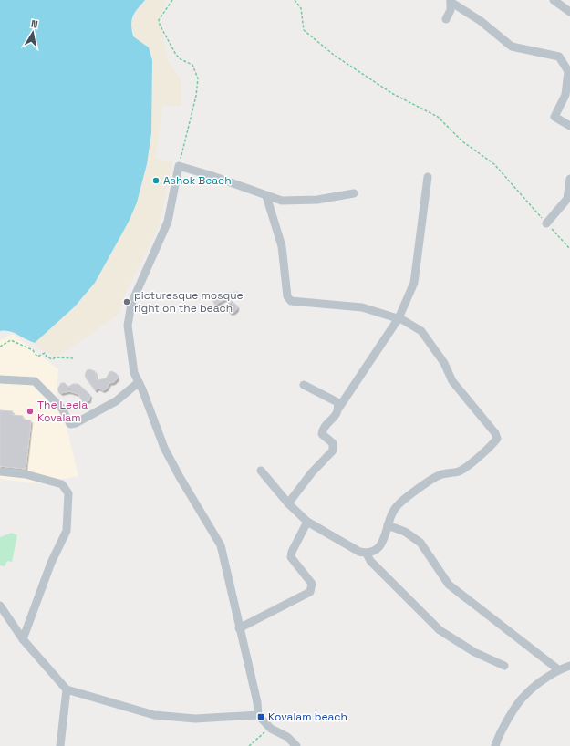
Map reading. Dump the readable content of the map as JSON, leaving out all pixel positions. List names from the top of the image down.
{
  "places": {
    "other": ["Ashok Beach", "picturesque mosque right on the beach", "The Leela Kovalam"],
    "transit": ["Kovalam beach"]
  },
  "north": "top"
}
